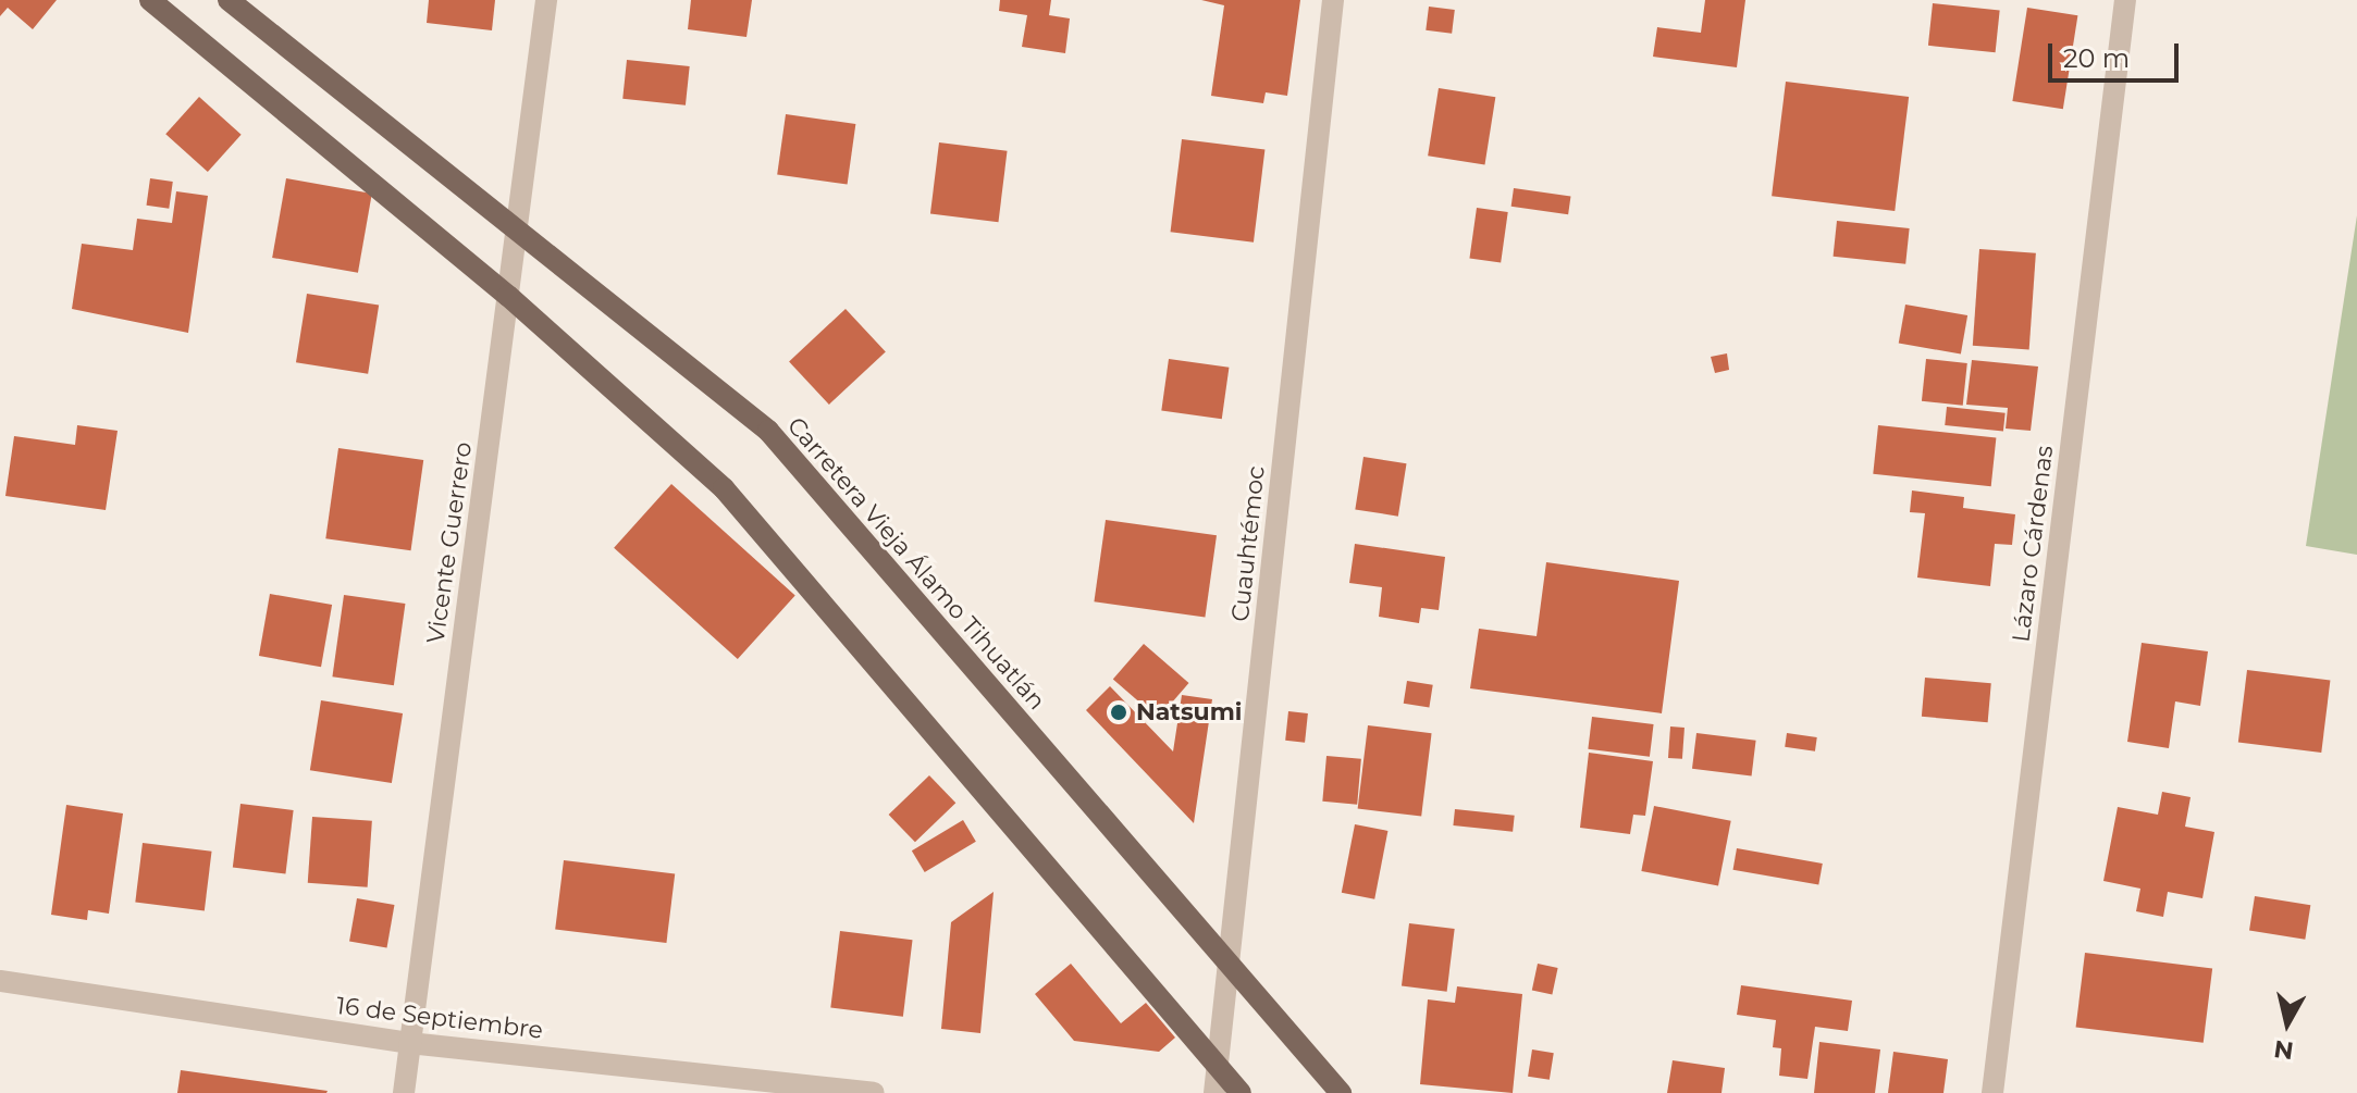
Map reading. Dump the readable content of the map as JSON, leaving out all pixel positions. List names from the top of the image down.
{
  "streets": {
    "main road": ["Carretera Vieja Álamo Tihuatlán"],
    "street": [
      "Vicente Guerrero",
      "Cuauhtémoc",
      "Lázaro Cárdenas",
      "16 de Septiembre"
    ]
  },
  "crossings": [
    ["Vicente Guerrero", "Carretera Vieja Álamo Tihuatlán"],
    ["Vicente Guerrero", "16 de Septiembre"],
    ["Cuauhtémoc", "Carretera Vieja Álamo Tihuatlán"]
  ],
  "places": ["Natsumi"],
  "scale_bar": "20 m",
  "north": "bottom"
}
